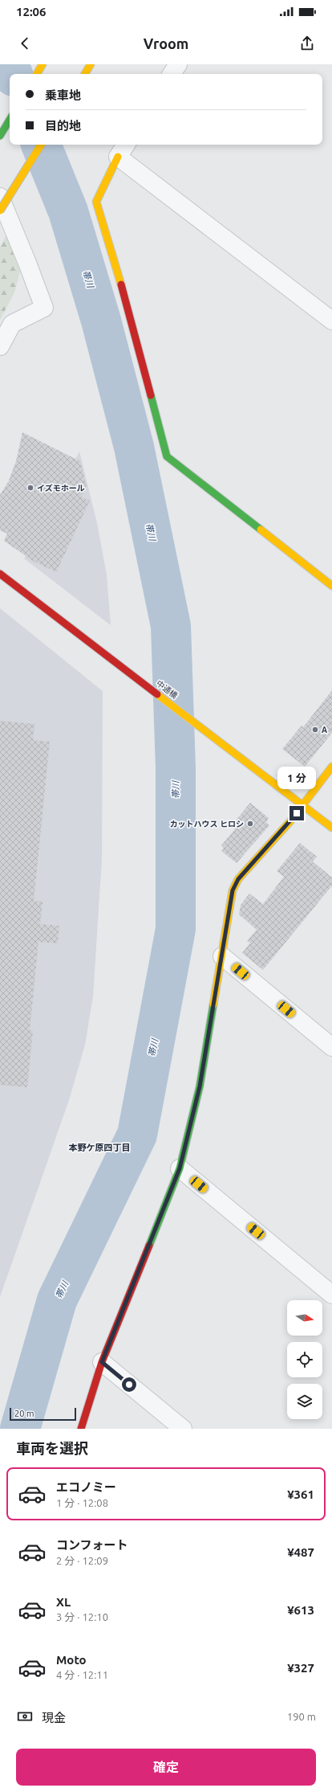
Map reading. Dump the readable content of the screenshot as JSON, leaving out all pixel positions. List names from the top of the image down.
{
  "streets": {
    "main road": ["中通橋"]
  },
  "districts": ["本野ケ原四丁目"],
  "water": ["帯川"],
  "places": ["イズモホール", "A", "カットハウス ヒロシ"],
  "scale_bar": "20 m",
  "north": "right",
  "page": {
    "status": "12:06",
    "header": "Vroom",
    "banner": ["乗車地", "目的地"],
    "bubble": "1 分",
    "scale": "20 m",
    "heading": "車両を選択",
    "list": [
      {
        "name": "エコノミー",
        "note": "1 分 · 12:08",
        "value": "¥361"
      },
      {
        "name": "コンフォート",
        "note": "2 分 · 12:09",
        "value": "¥487"
      },
      {
        "name": "XL",
        "note": "3 分 · 12:10",
        "value": "¥613"
      },
      {
        "name": "Moto",
        "note": "4 分 · 12:11",
        "value": "¥327"
      }
    ],
    "pay": ["現金", "190 m"],
    "buttons": "確定"
  }
}
